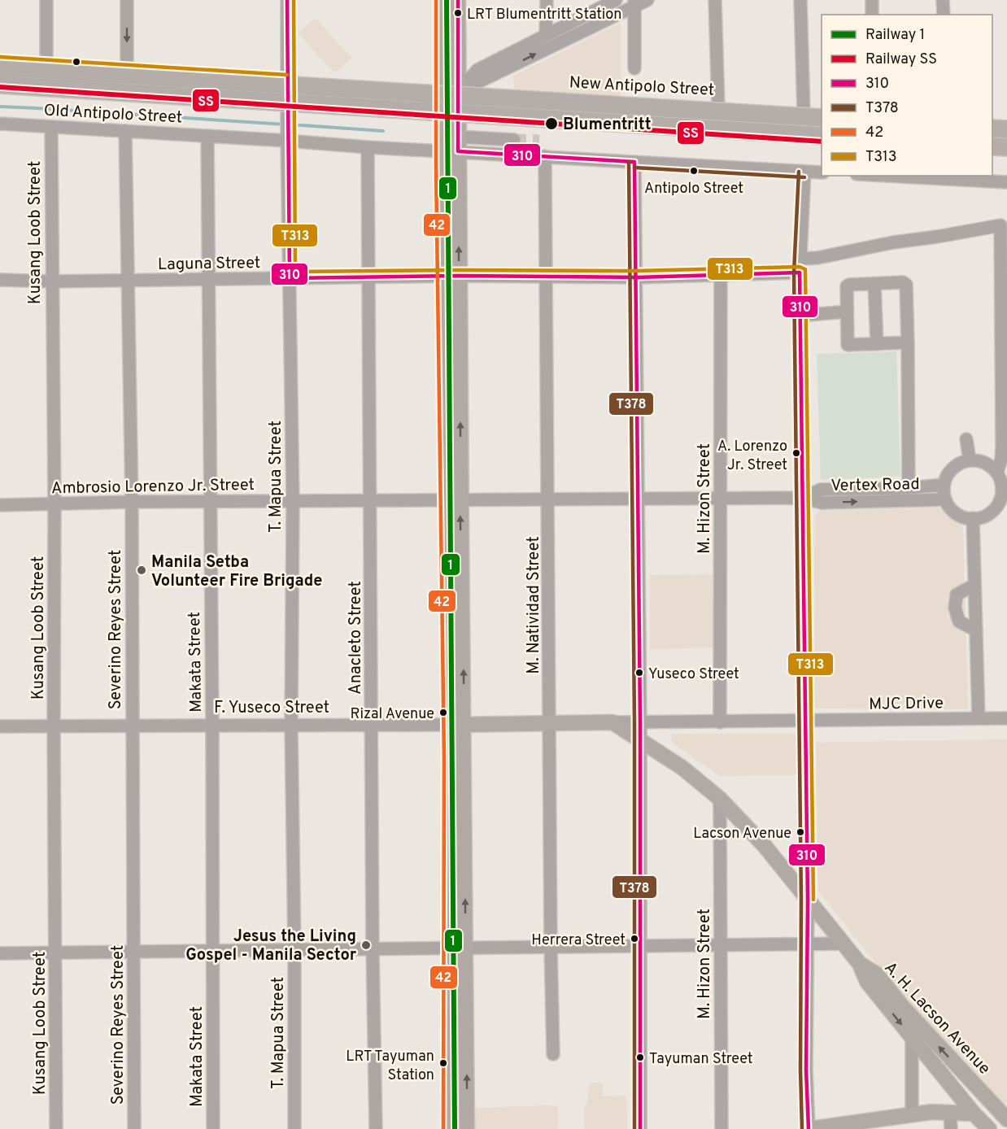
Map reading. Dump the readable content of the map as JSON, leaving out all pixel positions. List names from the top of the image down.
{
  "streets": {
    "main road": ["F. Yuseco Street", "A. H. Lacson Avenue"],
    "street": [
      "New Antipolo Street",
      "Old Antipolo Street",
      "Kusang Loob Street",
      "Laguna Street",
      "T. Mapua Street",
      "Vertex Road",
      "Ambrosio Lorenzo Jr. Street",
      "M. Hizon Street",
      "M. Natividad Street",
      "Severino Reyes Street",
      "Anacleto Street",
      "Makata Street",
      "MJC Drive"
    ]
  },
  "crossings": [
    ["Old Antipolo Street", "Kusang Loob Street"],
    ["Old Antipolo Street", "T. Mapua Street"],
    ["Old Antipolo Street", "Severino Reyes Street"],
    ["Old Antipolo Street", "Anacleto Street"],
    ["Old Antipolo Street", "Makata Street"],
    ["Kusang Loob Street", "Laguna Street"],
    ["Kusang Loob Street", "Ambrosio Lorenzo Jr. Street"],
    ["Kusang Loob Street", "F. Yuseco Street"],
    ["Laguna Street", "T. Mapua Street"],
    ["Laguna Street", "M. Hizon Street"],
    ["Laguna Street", "M. Natividad Street"],
    ["Laguna Street", "Severino Reyes Street"],
    ["Laguna Street", "Anacleto Street"],
    ["Laguna Street", "Makata Street"],
    ["T. Mapua Street", "Ambrosio Lorenzo Jr. Street"],
    ["T. Mapua Street", "F. Yuseco Street"],
    ["Vertex Road", "Ambrosio Lorenzo Jr. Street"],
    ["Ambrosio Lorenzo Jr. Street", "M. Hizon Street"],
    ["Ambrosio Lorenzo Jr. Street", "M. Natividad Street"],
    ["Ambrosio Lorenzo Jr. Street", "Severino Reyes Street"],
    ["Ambrosio Lorenzo Jr. Street", "Anacleto Street"],
    ["Ambrosio Lorenzo Jr. Street", "Makata Street"],
    ["M. Hizon Street", "MJC Drive"],
    ["M. Hizon Street", "F. Yuseco Street"],
    ["M. Hizon Street", "A. H. Lacson Avenue"],
    ["M. Natividad Street", "F. Yuseco Street"],
    ["Severino Reyes Street", "F. Yuseco Street"],
    ["Anacleto Street", "F. Yuseco Street"],
    ["Makata Street", "F. Yuseco Street"],
    ["MJC Drive", "F. Yuseco Street"],
    ["F. Yuseco Street", "A. H. Lacson Avenue"]
  ],
  "places": [
    "LRT Blumentritt Station",
    "Blumentritt",
    "Antipolo Street",
    "A. Lorenzo Jr. Street",
    "Manila Setba Volunteer Fire Brigade",
    "Yuseco Street",
    "Rizal Avenue",
    "Lacson Avenue",
    "Herrera Street",
    "Jesus the Living Gospel - Manila Sector",
    "Tayuman Street",
    "LRT Tayuman Station"
  ],
  "lines": [
    "rail line 1",
    "transit line 310",
    "transit line 42",
    "transit line T313",
    "rail line SS",
    "transit line T378"
  ],
  "legend": [
    "Railway 1",
    "Railway SS",
    "310",
    "T378",
    "42",
    "T313"
  ]
}
